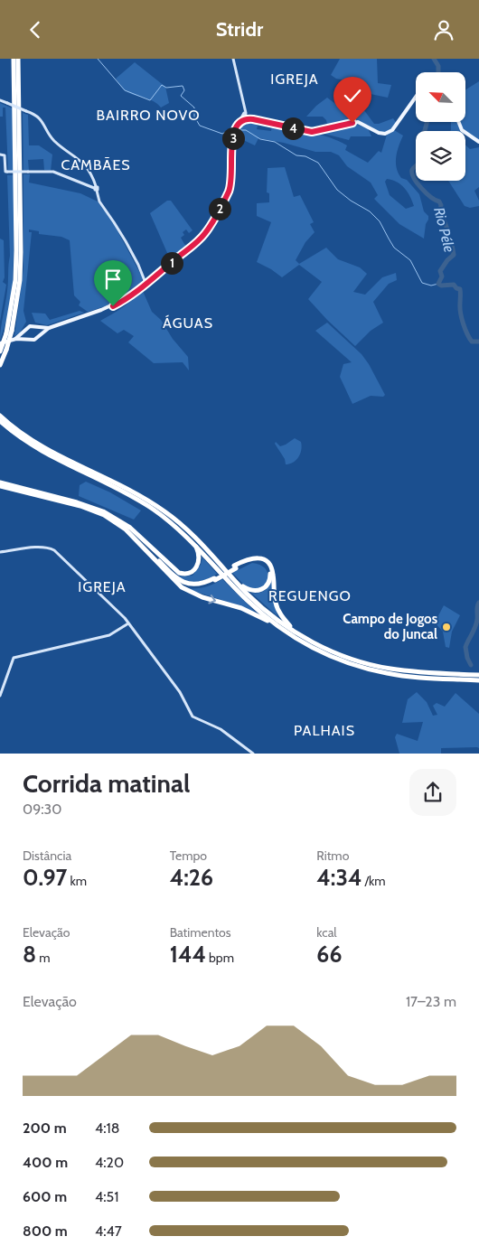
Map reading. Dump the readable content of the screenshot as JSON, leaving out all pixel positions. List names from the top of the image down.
{
  "districts": [
    "IGREJA",
    "BAIRRO NOVO",
    "CAMBÃES",
    "ÁGUAS",
    "IGREJA",
    "REGUENGO",
    "PALHAIS"
  ],
  "water": ["Rio Péle"],
  "places": ["Campo de Jogos do Juncal"],
  "north": "top left",
  "page": {
    "header": "Stridr",
    "pins": [
      "4",
      "3",
      "2",
      "1"
    ],
    "heading": ["Corrida matinal", "09:30"],
    "stats": [
      ["Distância", "0.97 km"],
      ["Tempo", "4:26"],
      ["Ritmo", "4:34 /km"],
      ["Elevação", "8 m"],
      ["Batimentos", "144 bpm"],
      ["kcal", "66"]
    ],
    "chart": ["Elevação", "17–23 m"],
    "list": [
      {
        "name": "200 m",
        "note": "4:18"
      },
      {
        "name": "400 m",
        "note": "4:20"
      },
      {
        "name": "600 m",
        "note": "4:51"
      },
      {
        "name": "800 m",
        "note": "4:47"
      }
    ]
  }
}
